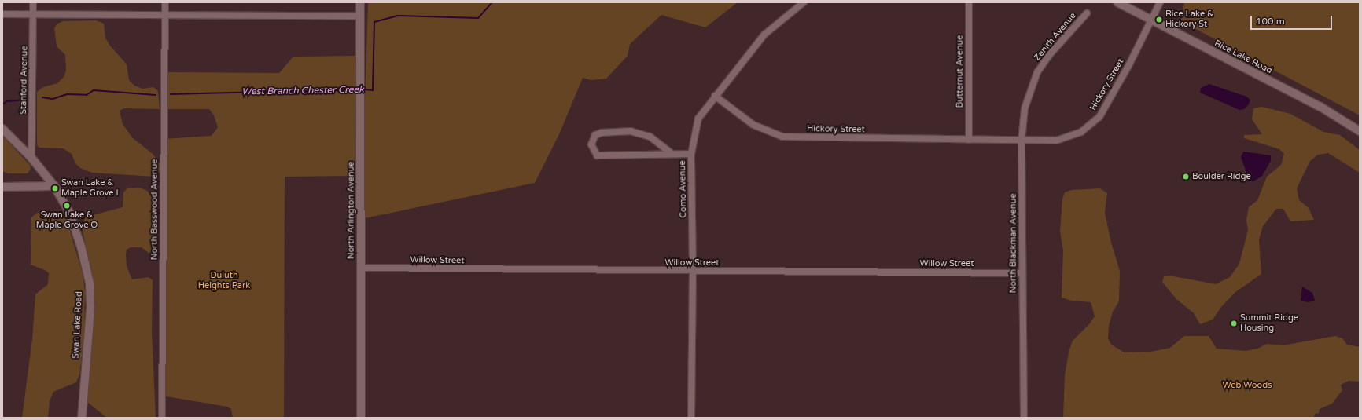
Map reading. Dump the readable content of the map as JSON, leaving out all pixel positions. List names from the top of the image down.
{
  "streets": {
    "main road": ["Rice Lake Road", "North Arlington Avenue", "Swan Lake Road"],
    "street": [
      "Zenith Avenue",
      "Butternut Avenue",
      "Stanford Avenue",
      "Hickory Street",
      "Como Avenue",
      "North Basswood Avenue",
      "North Blackman Avenue",
      "Willow Street"
    ]
  },
  "crossings": [
    ["Zenith Avenue", "North Blackman Avenue"],
    ["Rice Lake Road", "Hickory Street"],
    ["Butternut Avenue", "Hickory Street"],
    ["Stanford Avenue", "Swan Lake Road"],
    ["Hickory Street", "Como Avenue"],
    ["Hickory Street", "North Blackman Avenue"],
    ["Como Avenue", "Willow Street"],
    ["North Arlington Avenue", "Willow Street"],
    ["North Blackman Avenue", "Willow Street"]
  ],
  "water": ["West Branch Chester Creek"],
  "parks": ["Duluth Heights Park", "Web Woods"],
  "places": [
    "Rice Lake & Hickory St",
    "Boulder Ridge",
    "Swan Lake & Maple Grove I",
    "Swan Lake & Maple Grove O",
    "Summit Ridge Housing"
  ],
  "scale_bar": "100 m"
}
